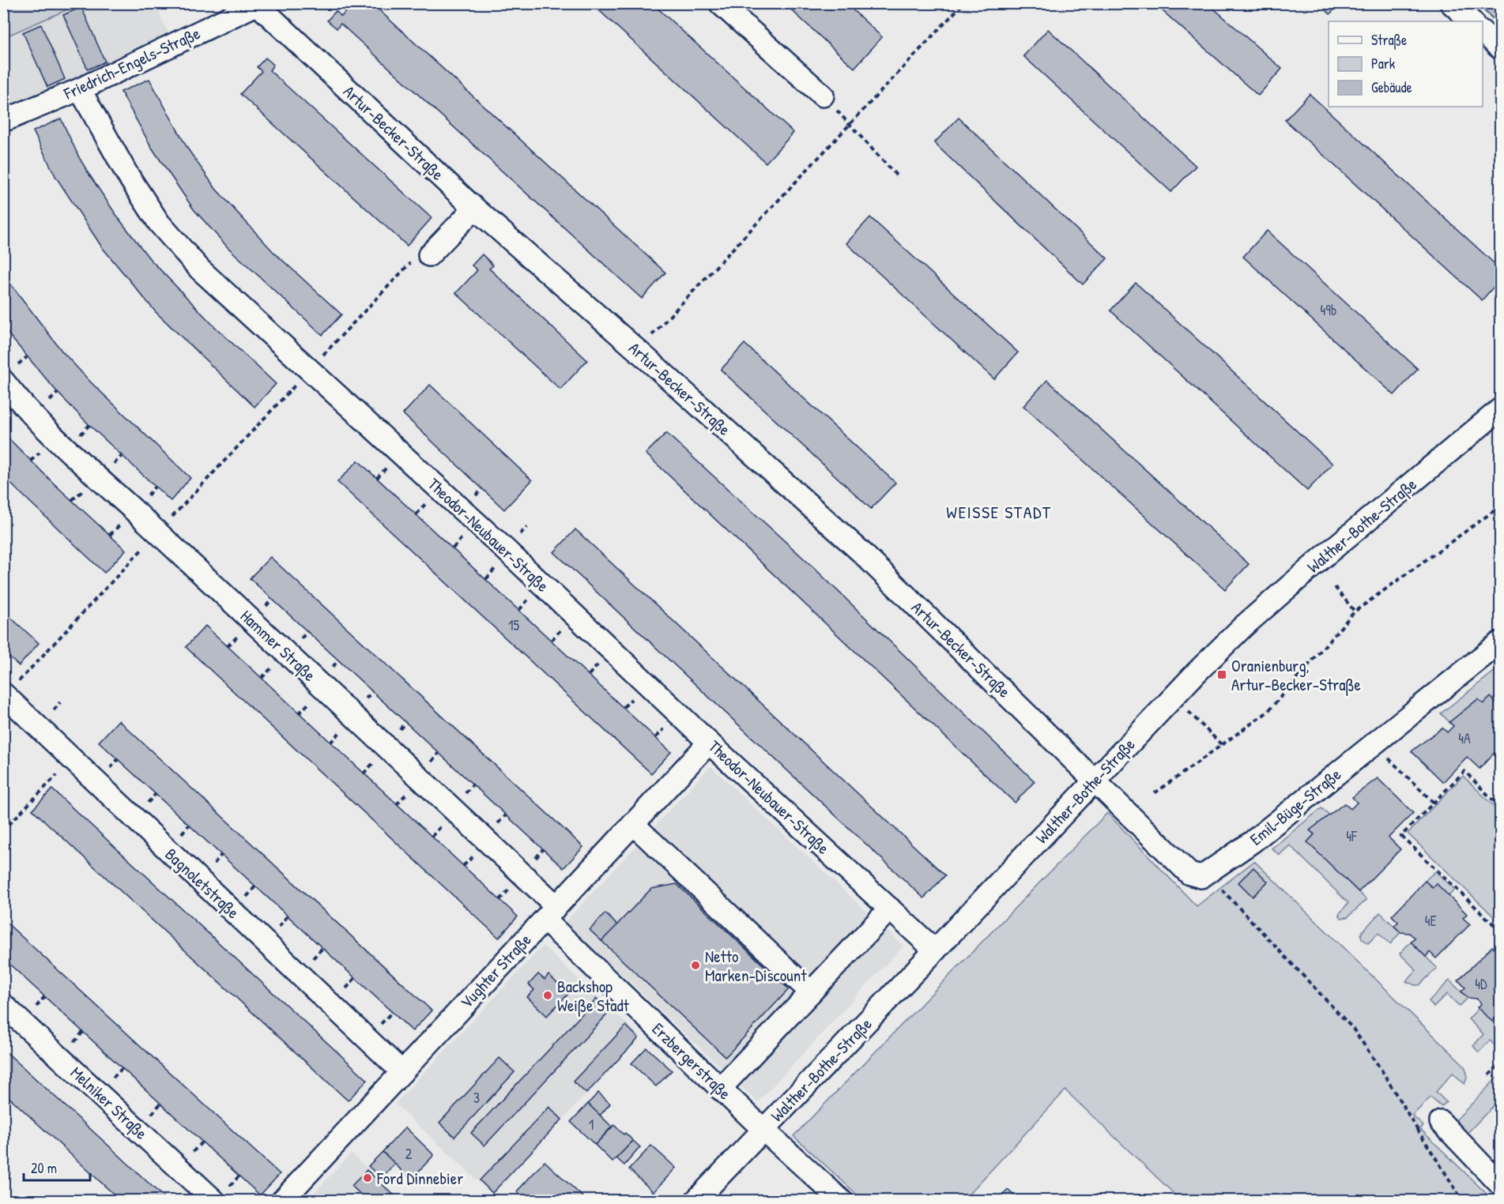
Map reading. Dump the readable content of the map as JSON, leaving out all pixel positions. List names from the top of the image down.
{
  "streets": {
    "street": [
      "Friedrich-Engels-Straße",
      "Artur-Becker-Straße",
      "Walther-Bothe-Straße",
      "Theodor-Neubauer-Straße",
      "Hammer Straße",
      "Emil-Büge-Straße",
      "Bagnoletstraße",
      "Vughter Straße",
      "Erzbergerstraße",
      "Melniker Straße"
    ]
  },
  "crossings": [
    ["Friedrich-Engels-Straße", "Artur-Becker-Straße"],
    ["Friedrich-Engels-Straße", "Theodor-Neubauer-Straße"],
    ["Artur-Becker-Straße", "Walther-Bothe-Straße"],
    ["Artur-Becker-Straße", "Emil-Büge-Straße"],
    ["Walther-Bothe-Straße", "Theodor-Neubauer-Straße"],
    ["Walther-Bothe-Straße", "Emil-Büge-Straße"],
    ["Walther-Bothe-Straße", "Erzbergerstraße"],
    ["Theodor-Neubauer-Straße", "Vughter Straße"],
    ["Hammer Straße", "Vughter Straße"],
    ["Hammer Straße", "Erzbergerstraße"],
    ["Bagnoletstraße", "Vughter Straße"],
    ["Vughter Straße", "Erzbergerstraße"]
  ],
  "districts": ["WEISSE STADT"],
  "places": {
    "transit": ["Oranienburg, Artur-Becker-Straße"],
    "other": ["Netto Marken-Discount", "Backshop Weiße Stadt", "Ford Dinnebier"]
  },
  "house_numbers": [
    "49b",
    "15",
    "4A",
    "4F",
    "4E",
    "4D",
    "3",
    "1",
    "2"
  ],
  "legend": ["Straße", "Park", "Gebäude"],
  "scale_bar": "20 m"
}
